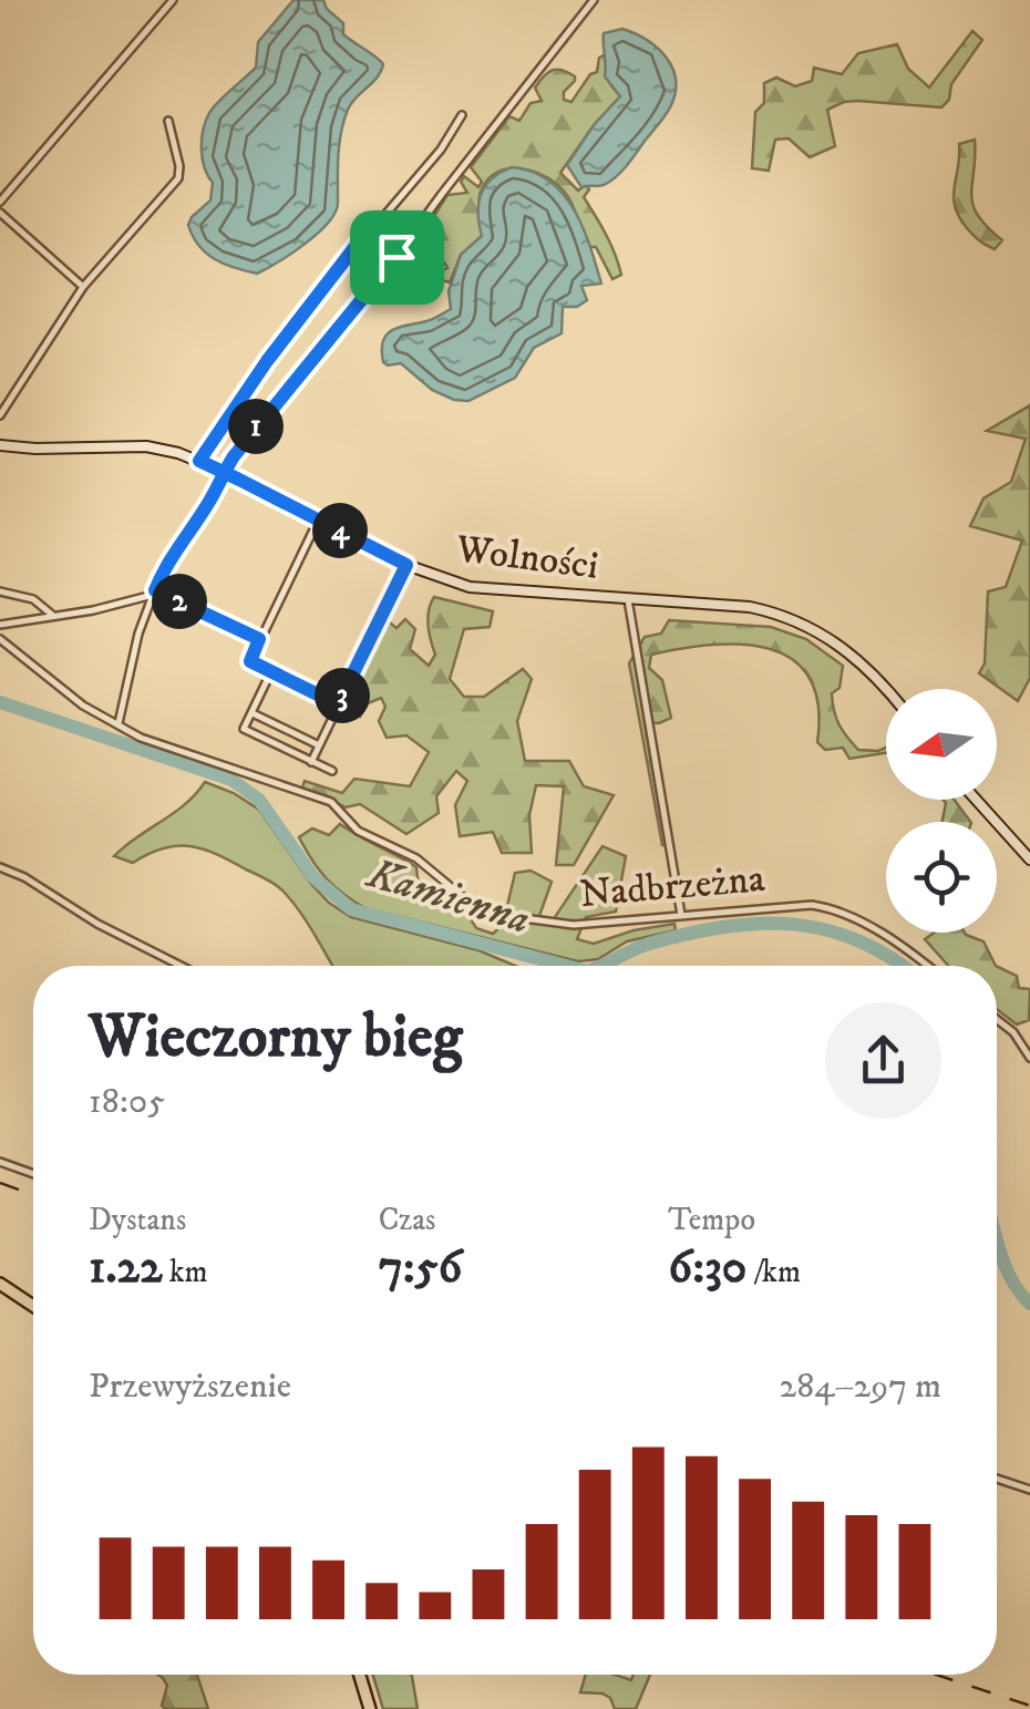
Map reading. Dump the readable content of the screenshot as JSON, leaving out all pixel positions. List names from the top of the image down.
{
  "streets": {
    "street": ["Wolności", "Nadbrzeżna"]
  },
  "water": ["Kamienna"],
  "north": "left",
  "page": {
    "pins": [
      "1",
      "4",
      "2",
      "3"
    ],
    "heading": ["Wieczorny bieg", "18:05"],
    "stats": [
      ["Dystans", "1.22 km"],
      ["Czas", "7:56"],
      ["Tempo", "6:30 /km"]
    ],
    "chart": ["Przewyższenie", "284–297 m"]
  }
}
